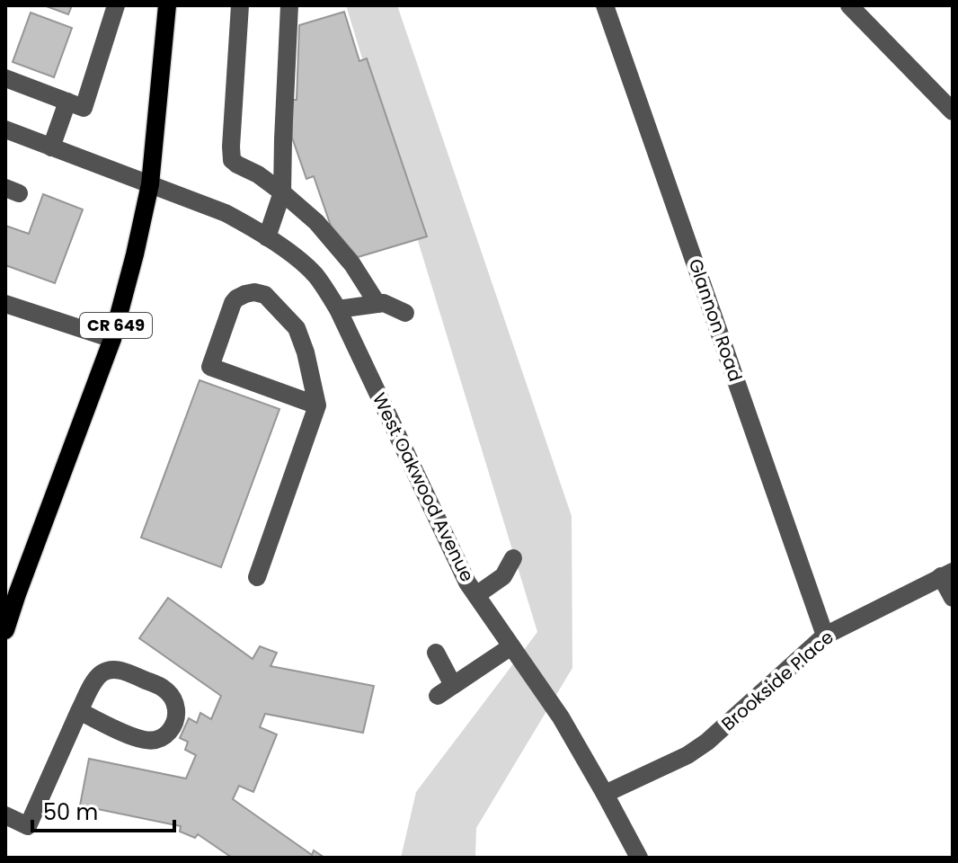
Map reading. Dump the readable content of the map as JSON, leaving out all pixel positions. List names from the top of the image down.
{
  "streets": {
    "main road": ["CR 649"],
    "street": ["Glannon Road", "West Oakwood Avenue", "Brookside Place"]
  },
  "crossings": [
    ["Glannon Road", "Brookside Place"],
    ["CR 649", "West Oakwood Avenue"],
    ["West Oakwood Avenue", "Brookside Place"]
  ],
  "scale_bar": "50 m"
}
